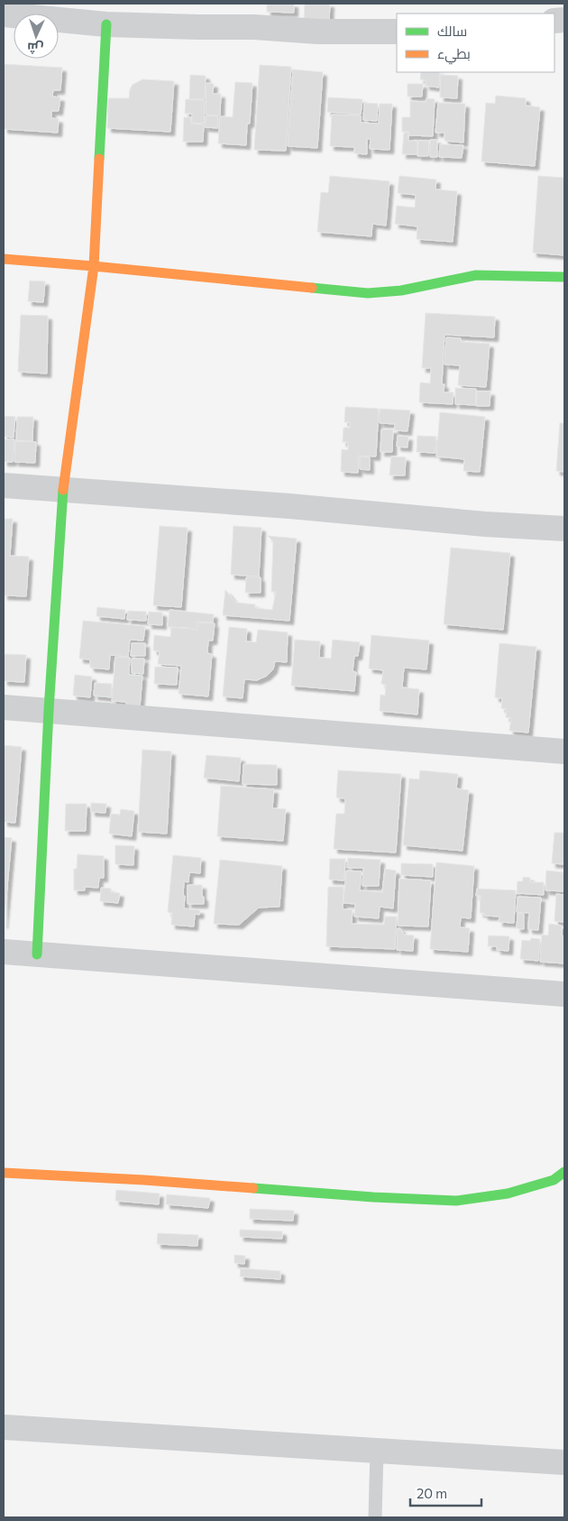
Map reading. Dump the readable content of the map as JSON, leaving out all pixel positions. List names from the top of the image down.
{
  "legend": ["سالك", "بطيء"],
  "scale_bar": "20 m",
  "north": "bottom"
}
